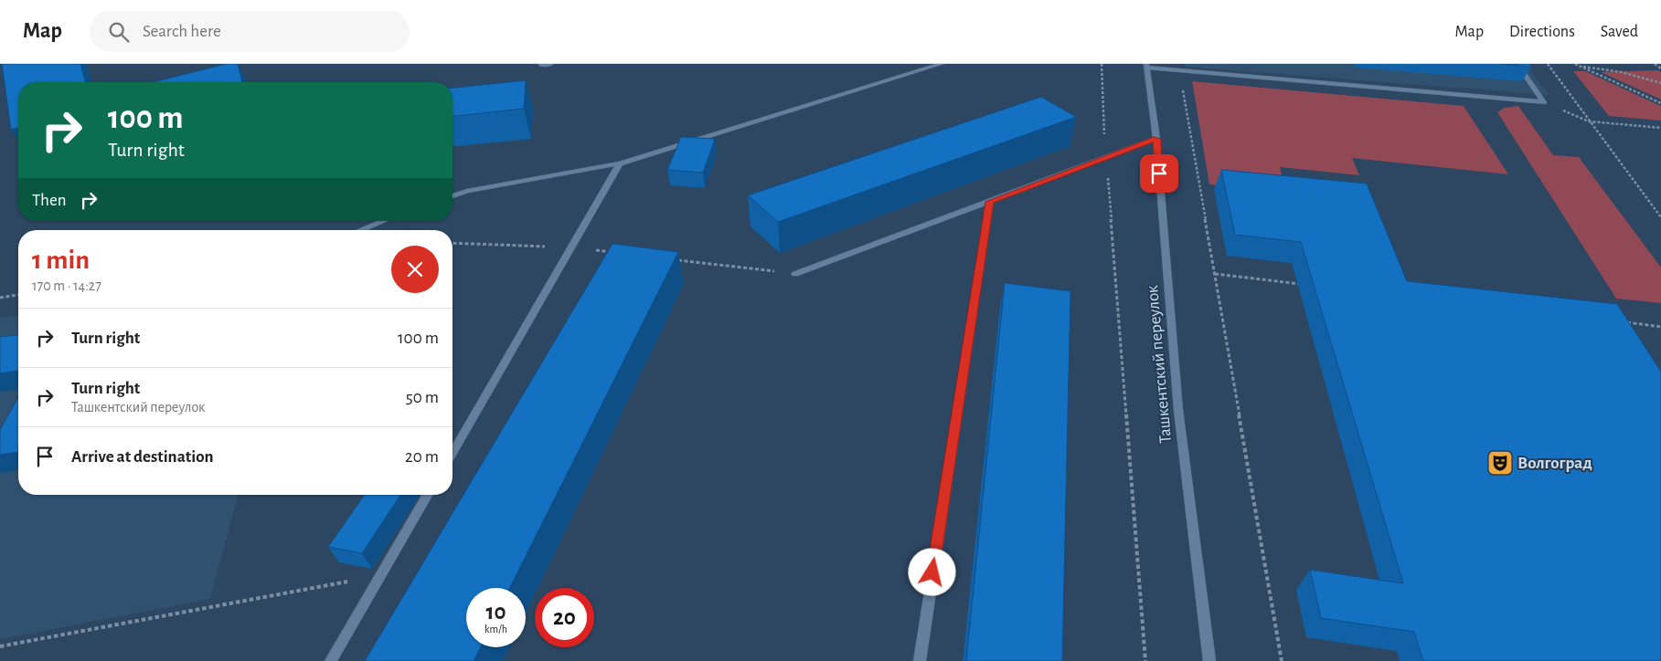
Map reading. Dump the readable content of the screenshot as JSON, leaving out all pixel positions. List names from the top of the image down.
{
  "streets": {
    "street": ["Ташкентский переулок"]
  },
  "places": {
    "theatre": ["Волгоград"]
  },
  "page": {
    "header": "Map",
    "search": "Search here",
    "nav": ["Map", "Directions", "Saved"],
    "turn": ["100 m", "Turn right"],
    "then": "Then",
    "heading": ["1 min", "170 m · 14:27"],
    "list": [
      {
        "name": "Turn right",
        "value": "100 m"
      },
      {
        "name": "Turn right",
        "note": "Ташкентский переулок",
        "value": "50 m"
      },
      {
        "name": "Arrive at destination",
        "value": "20 m"
      }
    ],
    "speed": "10 km/h",
    "limit": "20"
  }
}
